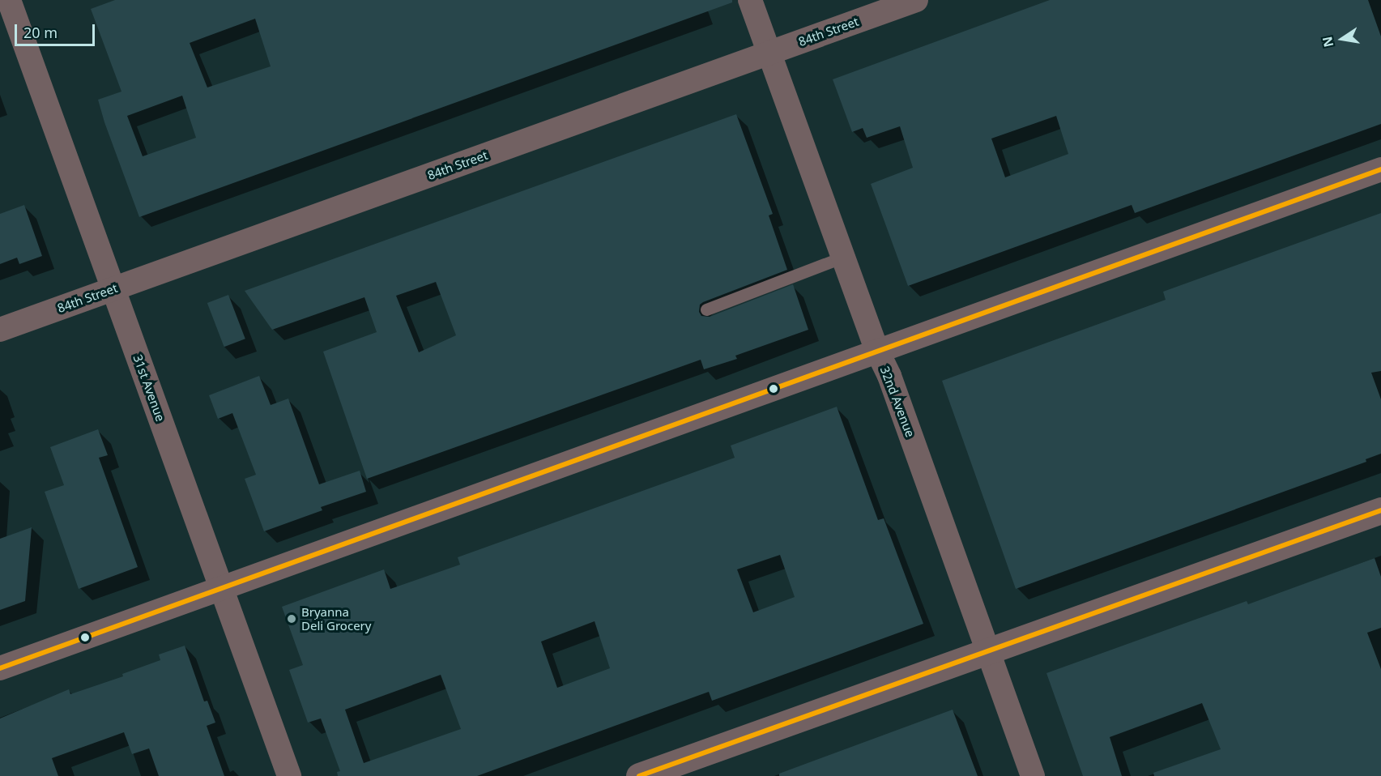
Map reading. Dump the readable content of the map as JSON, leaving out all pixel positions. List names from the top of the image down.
{
  "streets": {
    "street": ["84th Street", "31st Avenue", "32nd Avenue"]
  },
  "crossings": [
    ["84th Street", "31st Avenue"],
    ["84th Street", "32nd Avenue"]
  ],
  "places": ["Bryanna Deli Grocery"],
  "scale_bar": "20 m",
  "north": "left"
}
